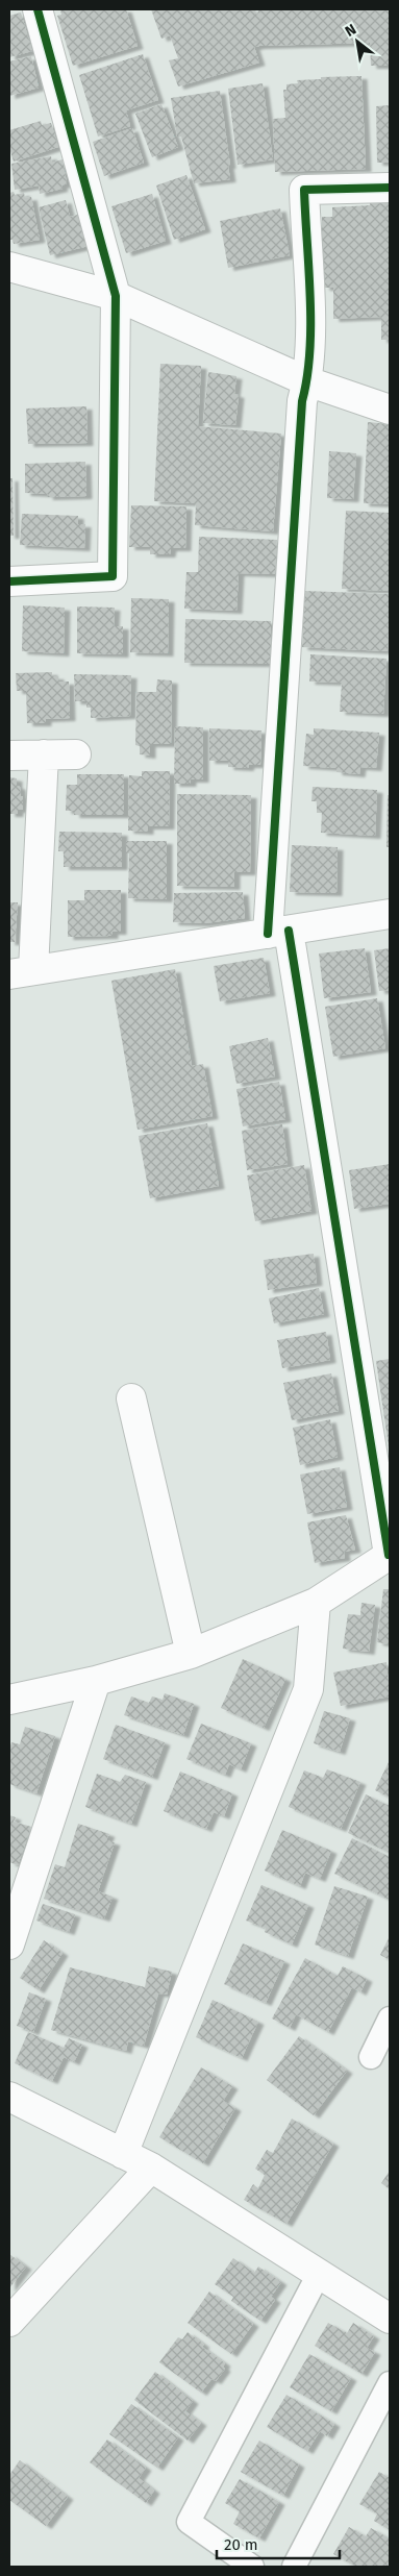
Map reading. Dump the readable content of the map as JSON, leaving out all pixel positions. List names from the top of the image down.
{
  "scale_bar": "20 m",
  "north": "top left"
}
